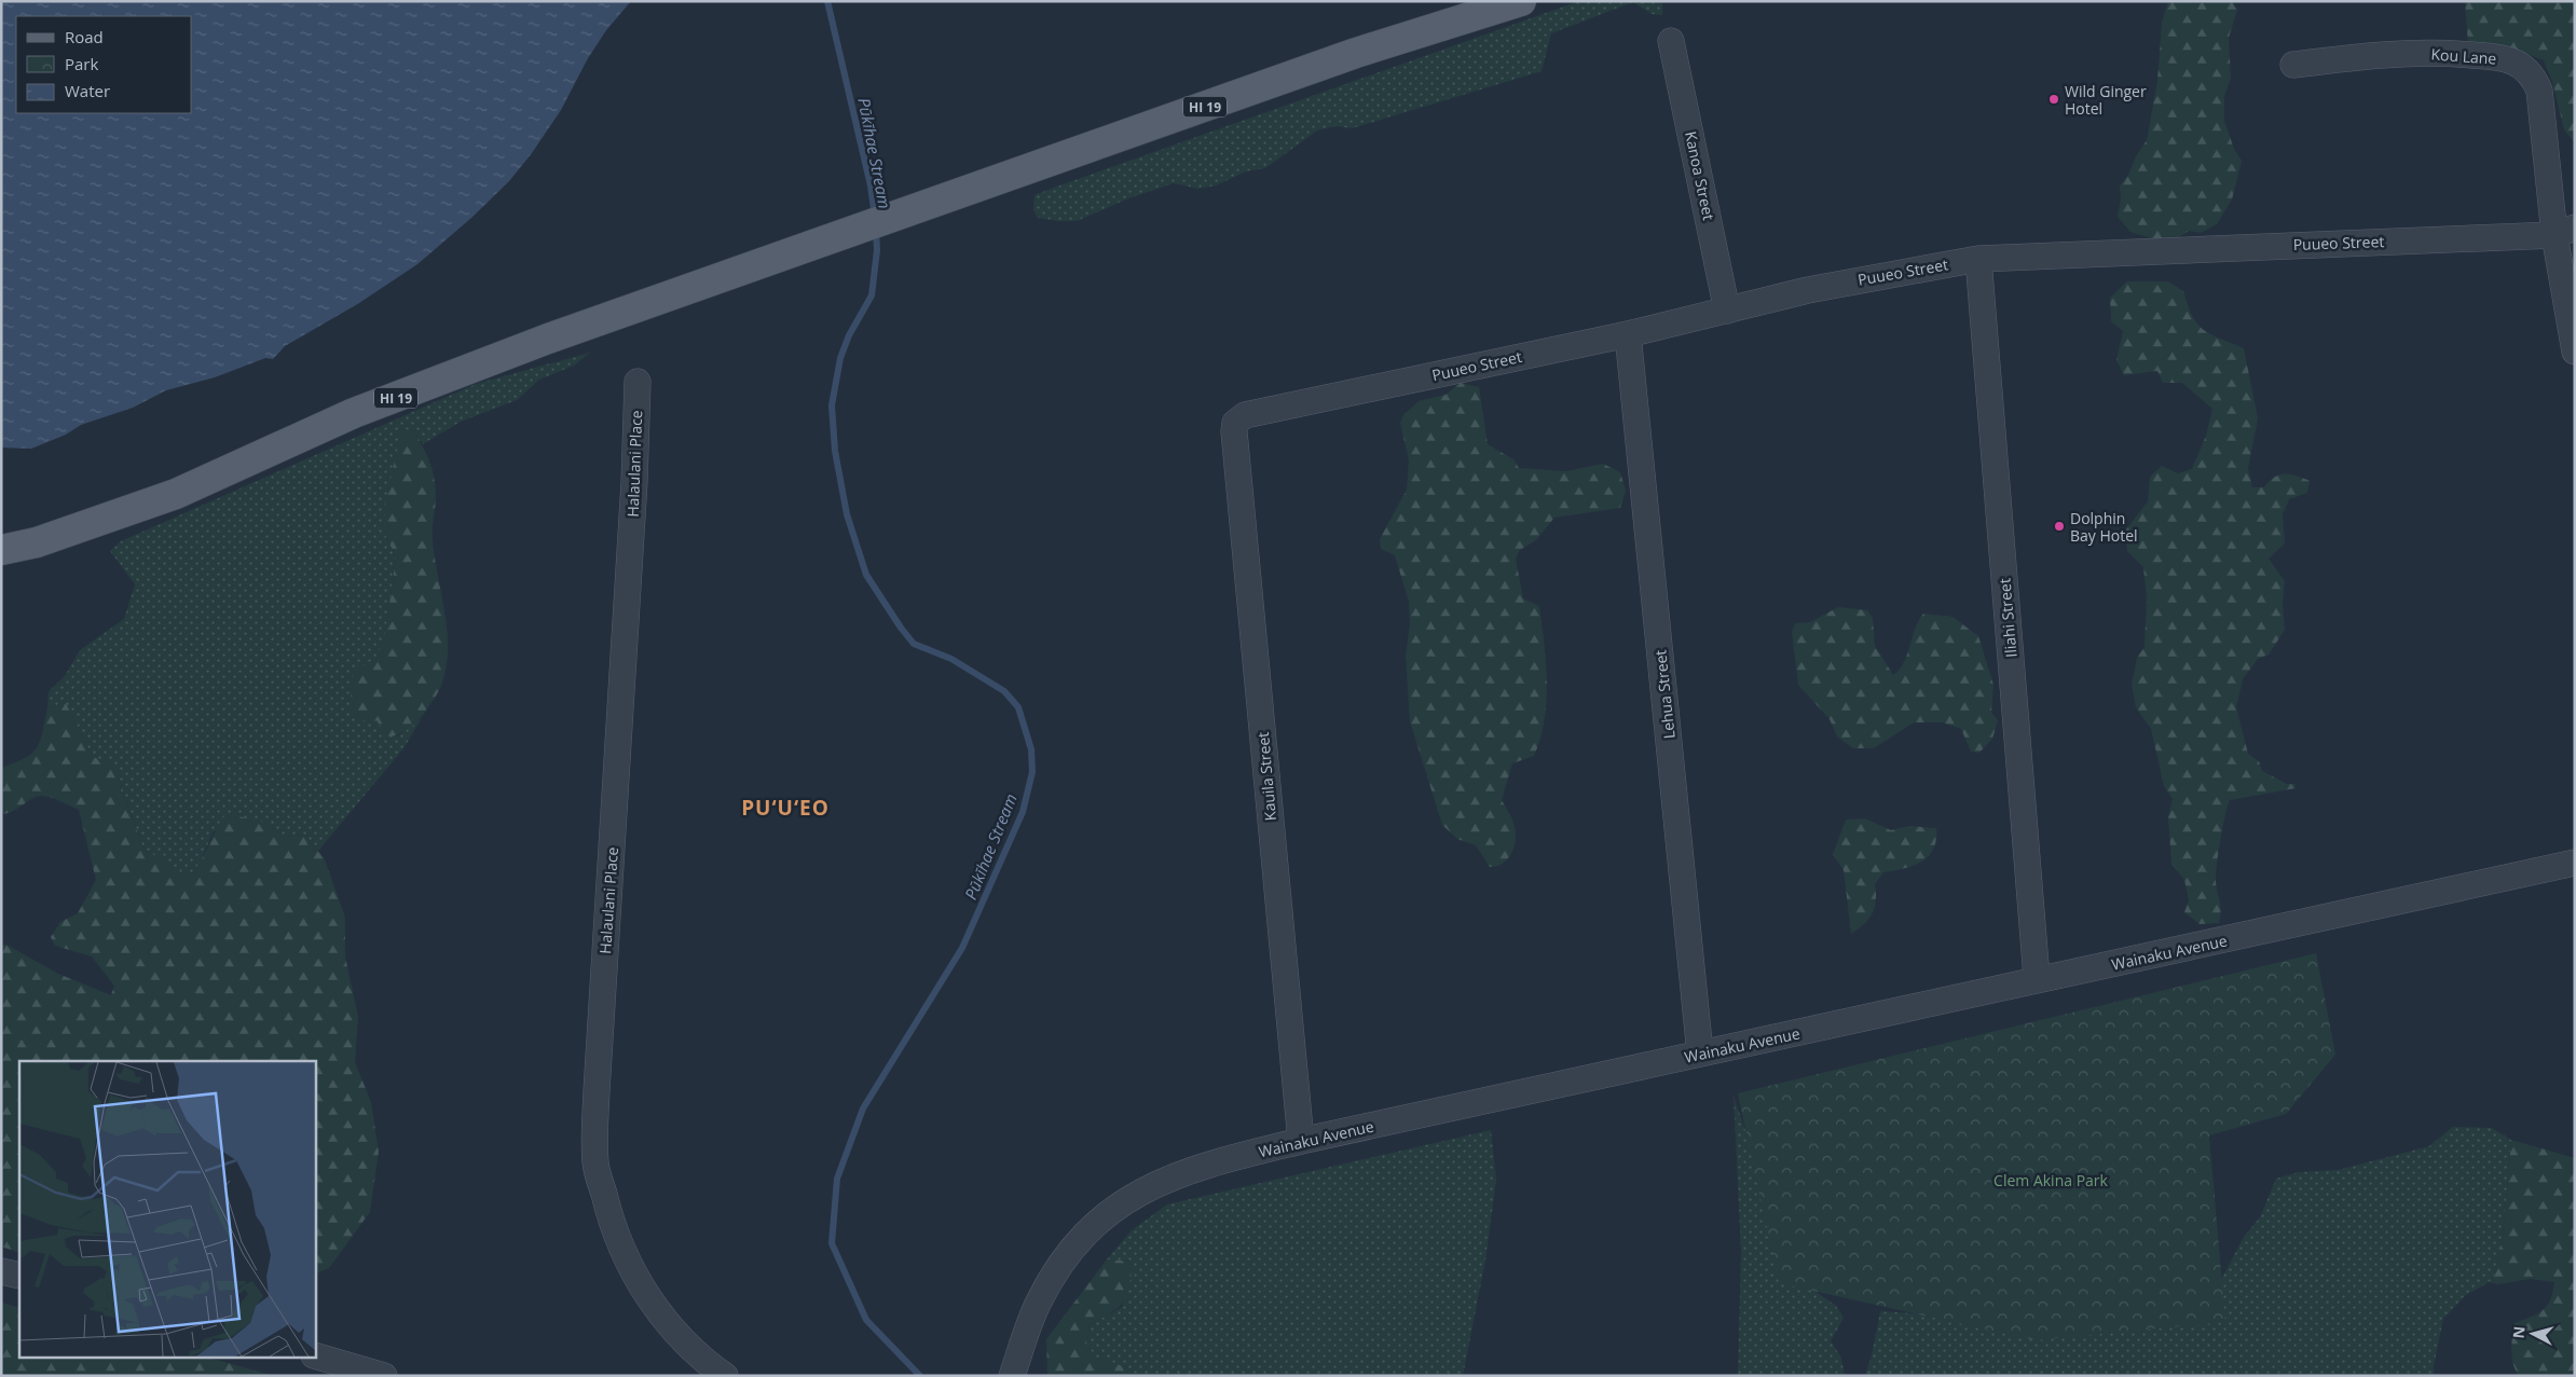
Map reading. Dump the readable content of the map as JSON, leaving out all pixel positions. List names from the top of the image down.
{
  "streets": {
    "main road": ["HI 19"],
    "street": [
      "Kou Lane",
      "Kanoa Street",
      "Puueo Street",
      "Halaulani Place",
      "Iliahi Street",
      "Lehua Street",
      "Kauila Street",
      "Wainaku Avenue"
    ]
  },
  "crossings": [
    ["Kou Lane", "Puueo Street"],
    ["Kanoa Street", "Puueo Street"],
    ["Puueo Street", "Iliahi Street"],
    ["Puueo Street", "Lehua Street"],
    ["Puueo Street", "Kauila Street"],
    ["Iliahi Street", "Wainaku Avenue"],
    ["Lehua Street", "Wainaku Avenue"],
    ["Kauila Street", "Wainaku Avenue"]
  ],
  "districts": ["PU‘U‘EO"],
  "water": ["Pūkīhae Stream"],
  "parks": ["Clem Akina Park"],
  "places": ["Wild Ginger Hotel", "Dolphin Bay Hotel"],
  "legend": ["Road", "Park", "Water"],
  "north": "left"
}
